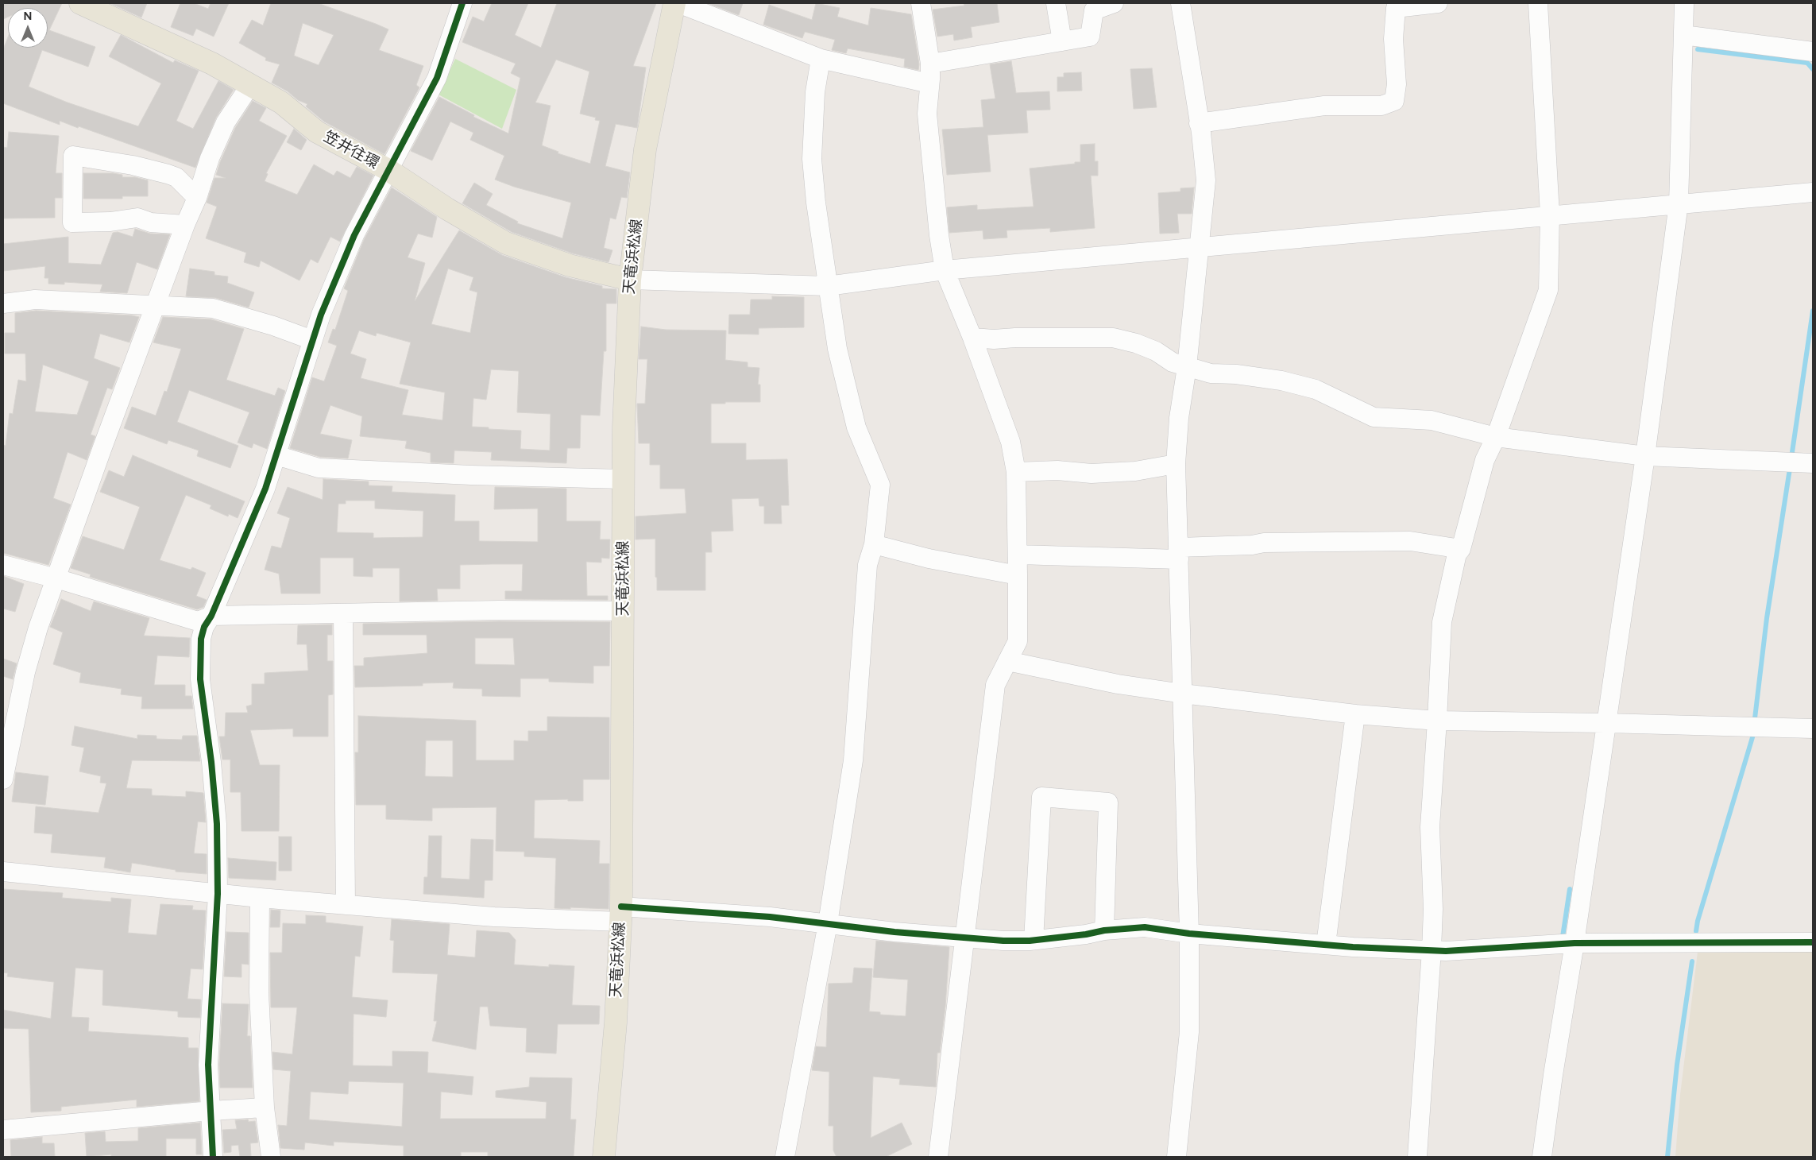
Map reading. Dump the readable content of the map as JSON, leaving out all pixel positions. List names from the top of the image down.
{
  "streets": {
    "main road": ["笠井往環", "天竜浜松線"]
  },
  "crossings": [
    ["笠井往環", "天竜浜松線"]
  ],
  "north": "top"
}
